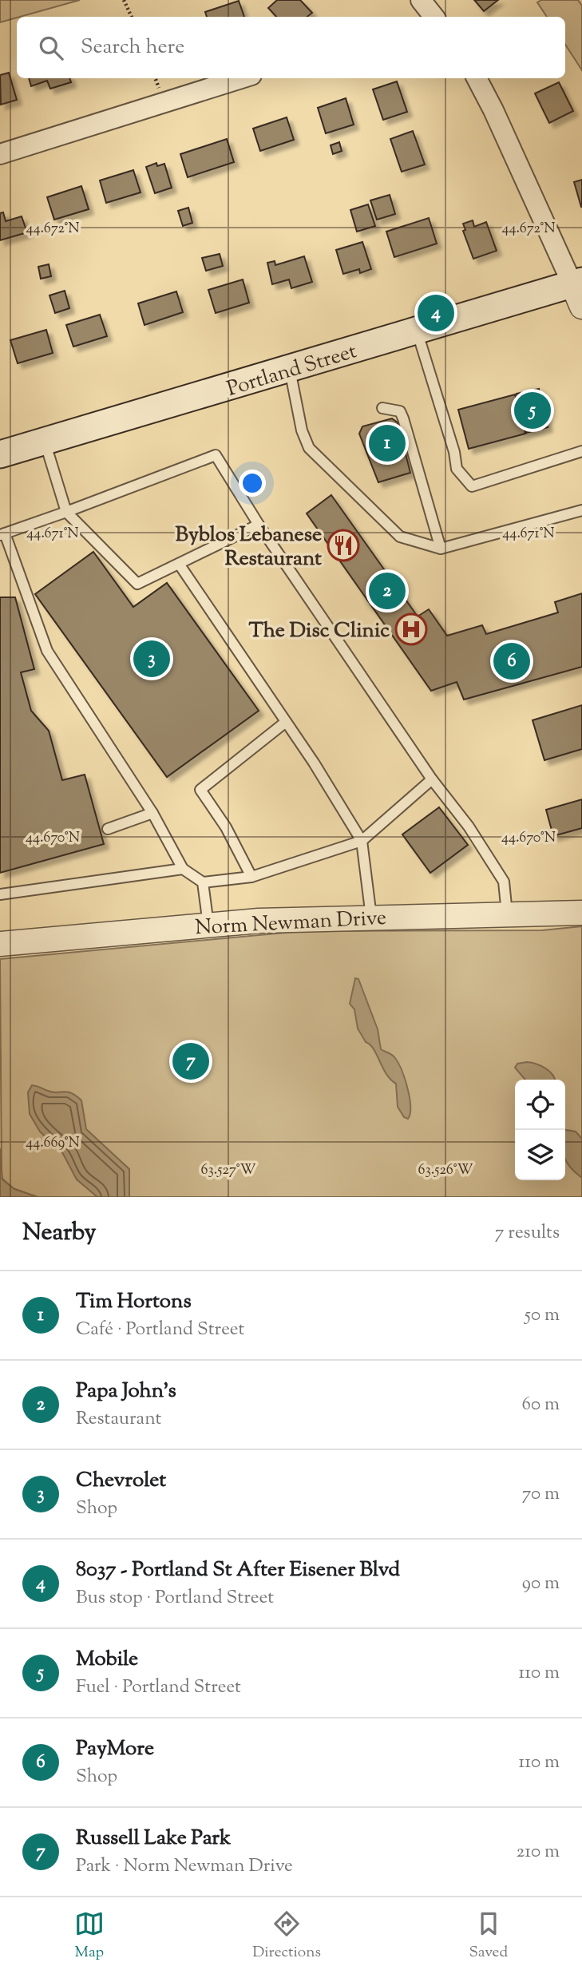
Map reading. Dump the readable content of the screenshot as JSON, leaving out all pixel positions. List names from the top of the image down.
{
  "streets": {
    "main road": ["Portland Street"],
    "street": ["Norm Newman Drive"]
  },
  "places": {
    "restaurant": ["Byblos Lebanese Restaurant"],
    "hospital": ["The Disc Clinic"]
  },
  "page": {
    "search": "Search here",
    "pins": [
      "4",
      "5",
      "1",
      "2",
      "3",
      "6",
      "7"
    ],
    "heading": ["Nearby", "7 results"],
    "list": [
      {
        "mark": "1",
        "name": "Tim Hortons",
        "note": "Café · Portland Street",
        "value": "50 m"
      },
      {
        "mark": "2",
        "name": "Papa John's",
        "note": "Restaurant",
        "value": "60 m"
      },
      {
        "mark": "3",
        "name": "Chevrolet",
        "note": "Shop",
        "value": "70 m"
      },
      {
        "mark": "4",
        "name": "8037 - Portland St After Eisener Blvd",
        "note": "Bus stop · Portland Street",
        "value": "90 m"
      },
      {
        "mark": "5",
        "name": "Mobile",
        "note": "Fuel · Portland Street",
        "value": "110 m"
      },
      {
        "mark": "6",
        "name": "PayMore",
        "note": "Shop",
        "value": "110 m"
      },
      {
        "mark": "7",
        "name": "Russell Lake Park",
        "note": "Park · Norm Newman Drive",
        "value": "210 m"
      }
    ],
    "nav": ["Map", "Directions", "Saved"]
  },
  "coordinates": [
    "44.672°N",
    "44.671°N",
    "44.670°N",
    "44.669°N",
    "63.527°W",
    "63.526°W"
  ]
}
